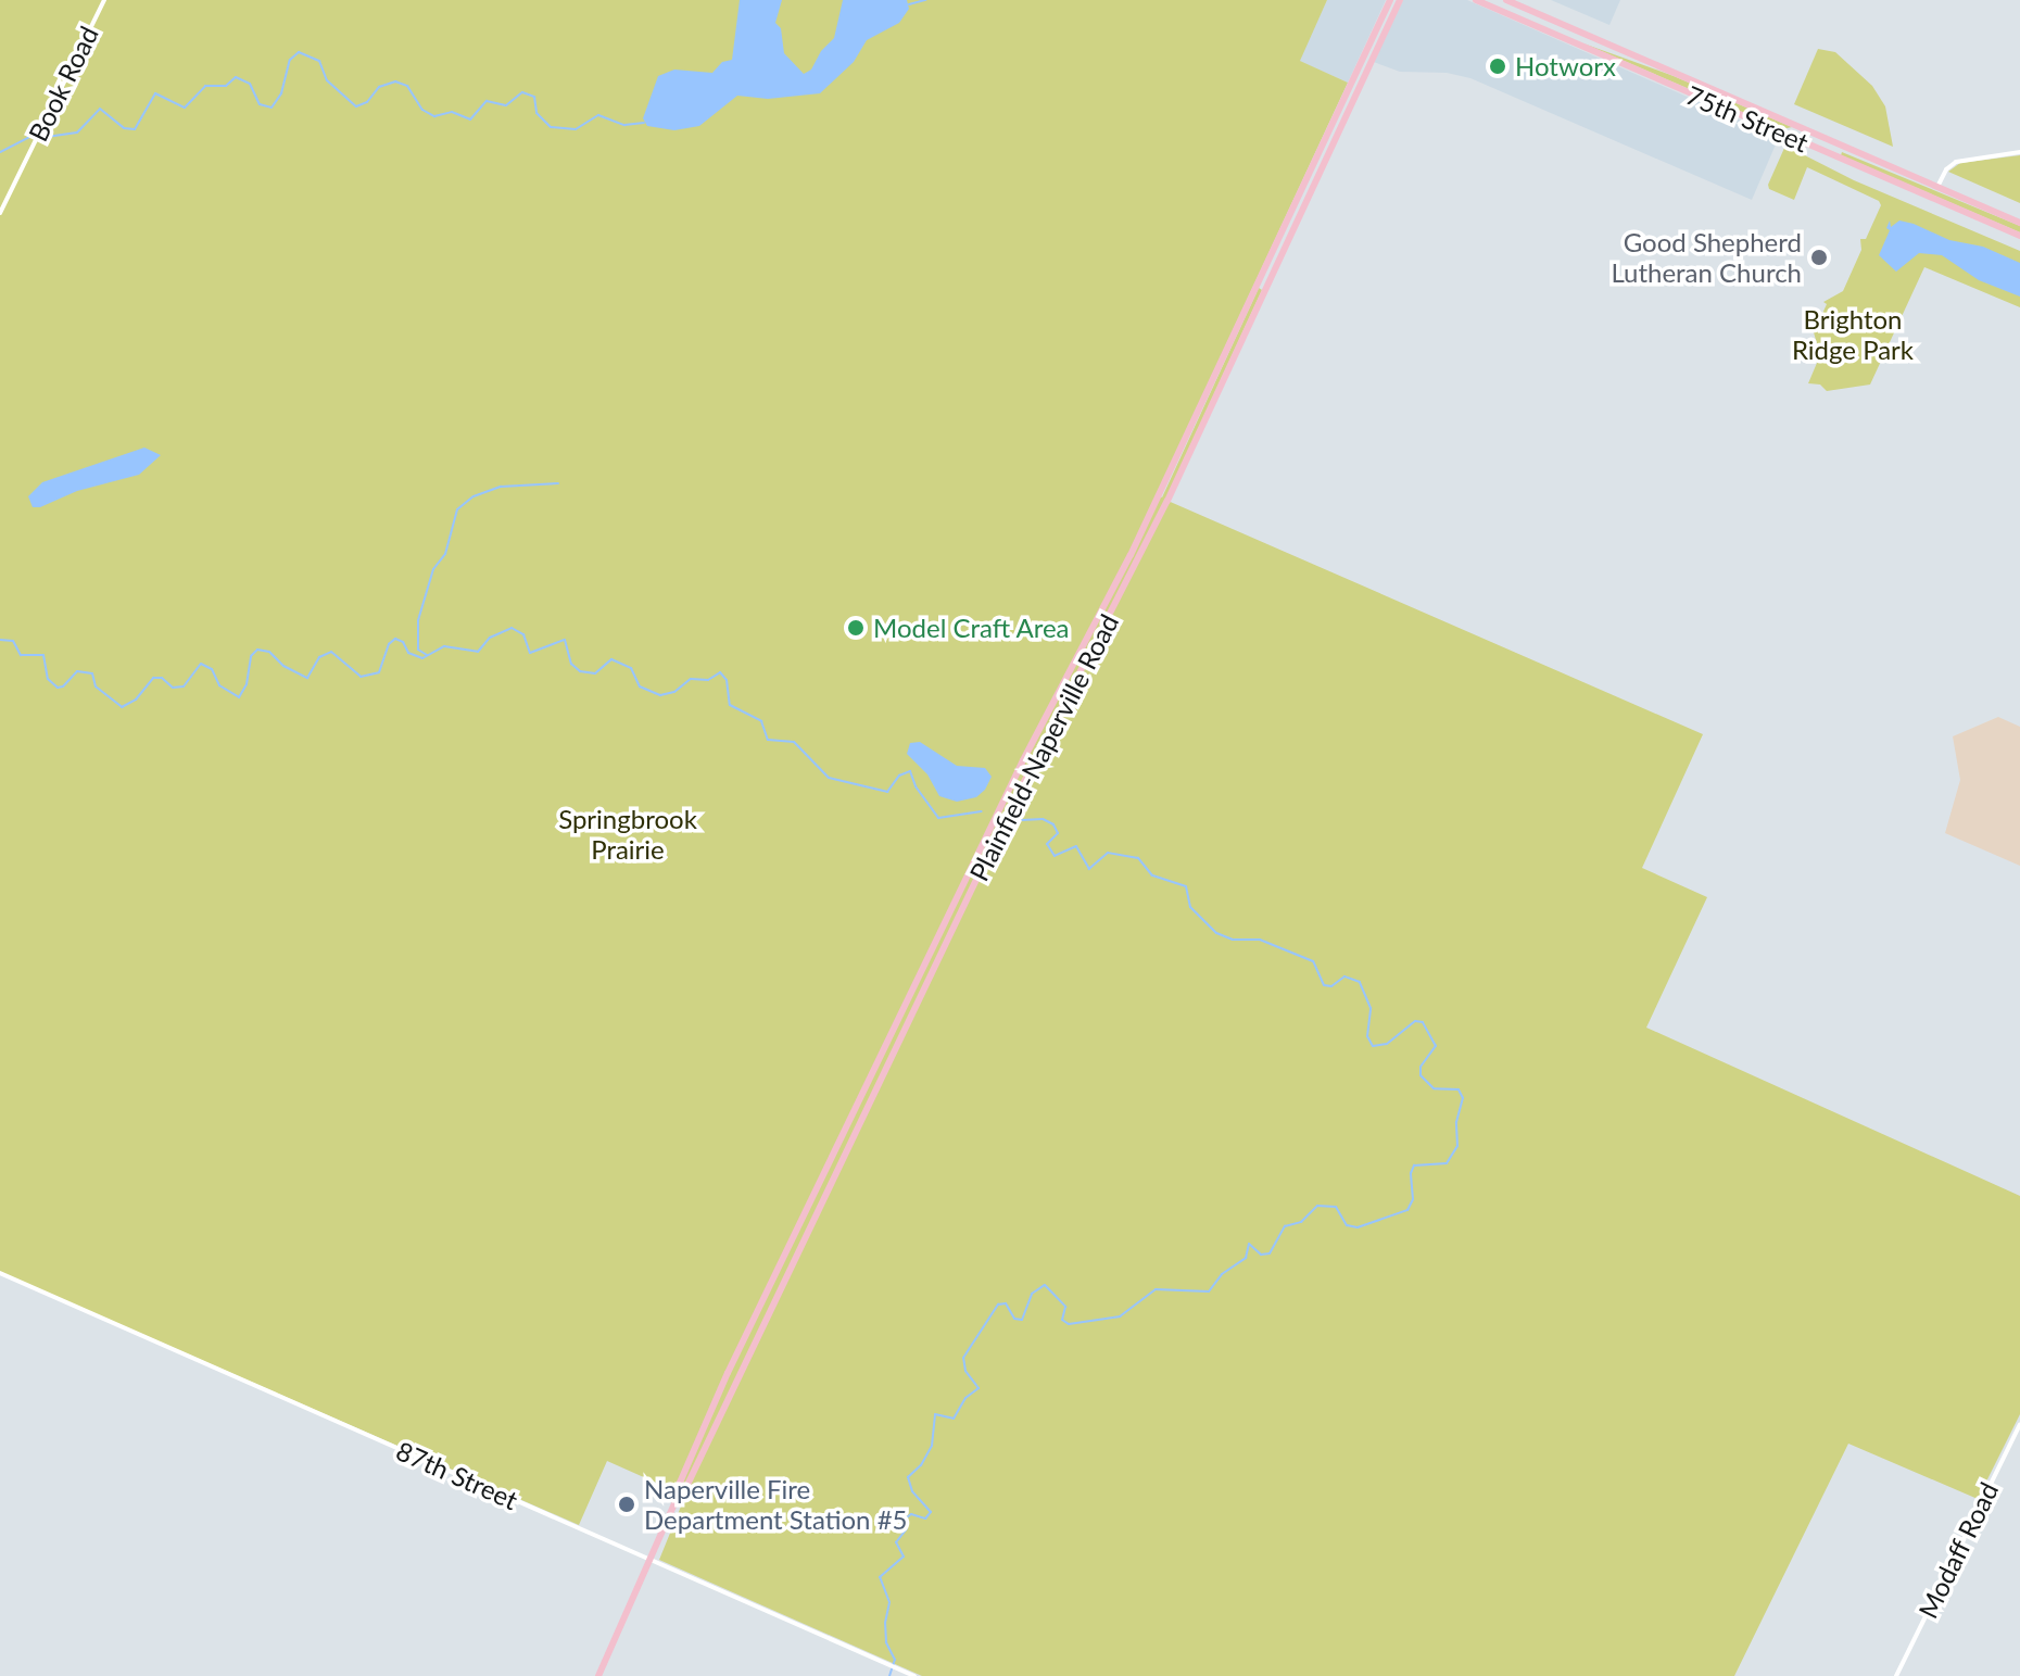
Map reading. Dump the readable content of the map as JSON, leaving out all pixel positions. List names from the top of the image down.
{
  "streets": {
    "main road": ["75th Street", "Plainfield-Naperville Road"],
    "street": ["Book Road", "87th Street", "Modaff Road"]
  },
  "crossings": [
    ["Plainfield-Naperville Road", "87th Street"]
  ],
  "parks": ["Brighton Ridge Park", "Springbrook Prairie"],
  "places": [
    "Hotworx",
    "Good Shepherd Lutheran Church",
    "Model Craft Area",
    "Naperville Fire Department Station #5"
  ]
}
